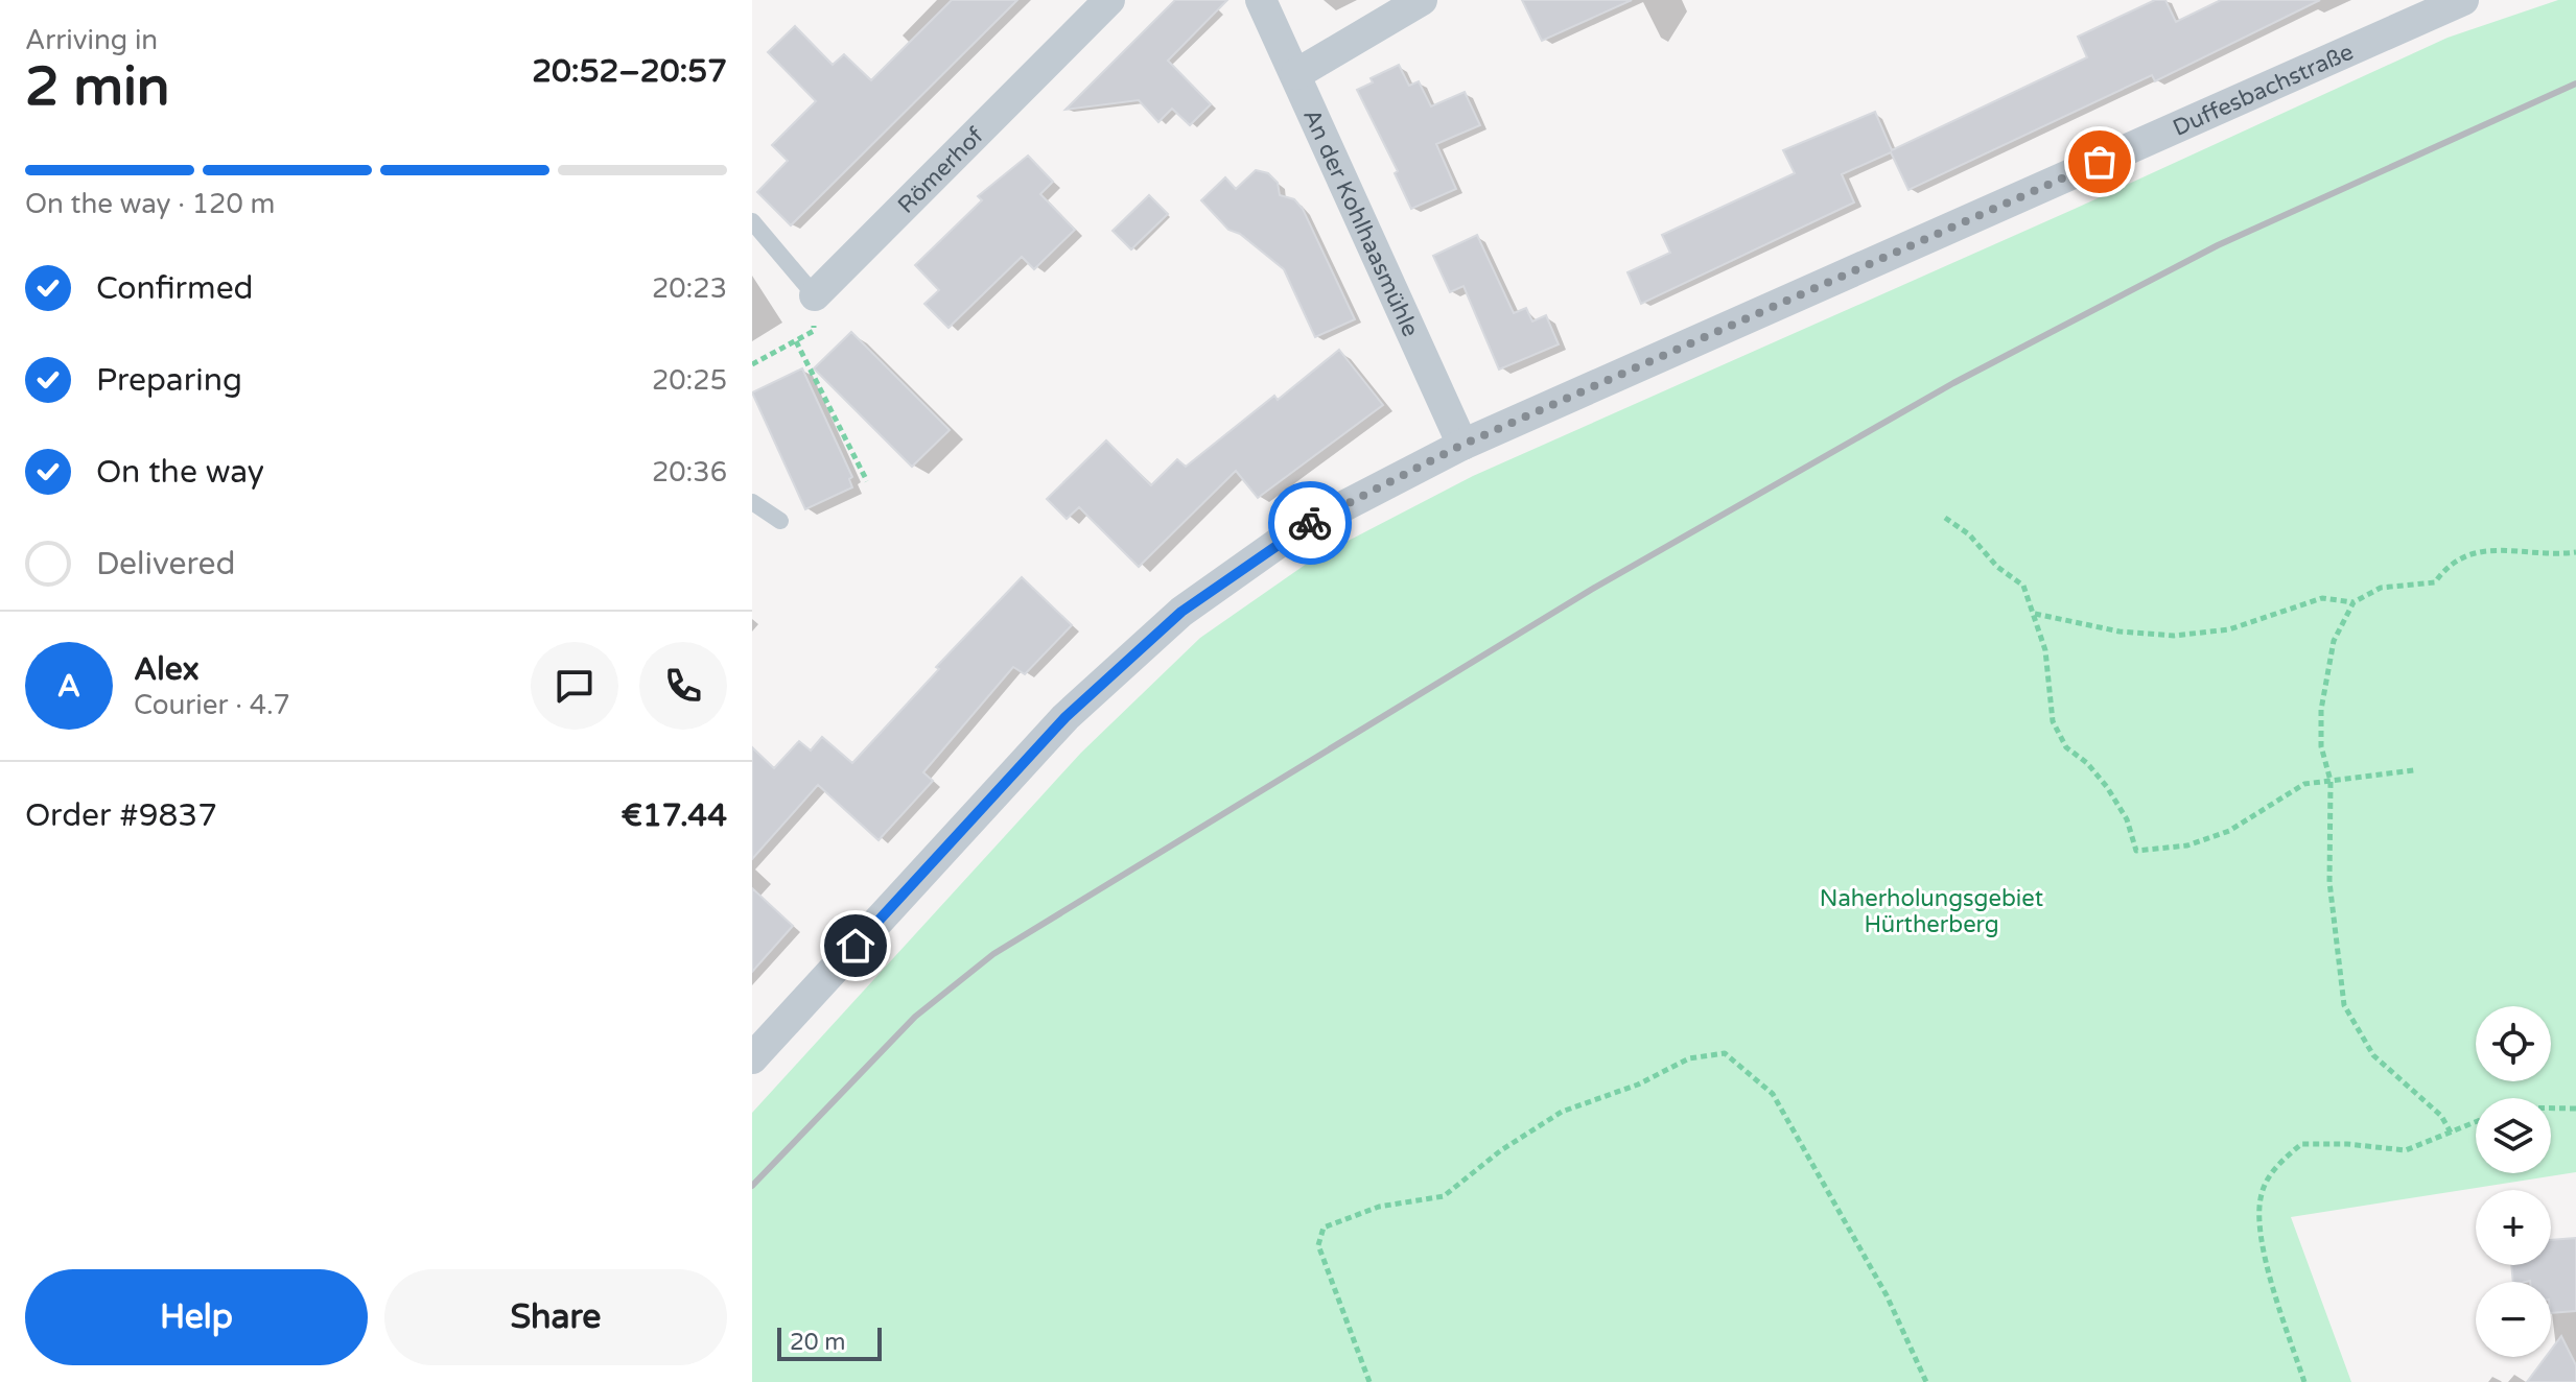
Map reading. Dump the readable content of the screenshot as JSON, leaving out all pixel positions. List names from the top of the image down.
{
  "streets": {
    "street": ["Duffesbachstraße", "Römerhof", "An der Kohlhaasmühle"]
  },
  "crossings": [
    ["Duffesbachstraße", "An der Kohlhaasmühle"]
  ],
  "parks": ["Naherholungsgebiet Hürtherberg"],
  "scale_bar": "20 m",
  "page": {
    "heading": ["2 min", "Arriving in", "20:52–20:57"],
    "panel": [
      "Alex",
      "Courier · 4.7",
      "Order #9837",
      "€17.44"
    ],
    "bar": "On the way · 120 m",
    "list": [
      ["Confirmed", "20:23"],
      ["Preparing", "20:25"],
      ["On the way", "20:36"],
      "Delivered"
    ],
    "round": "A",
    "map_buttons": ["+", "−"],
    "buttons": ["Help", "Share"],
    "scale": "20 m"
  }
}
